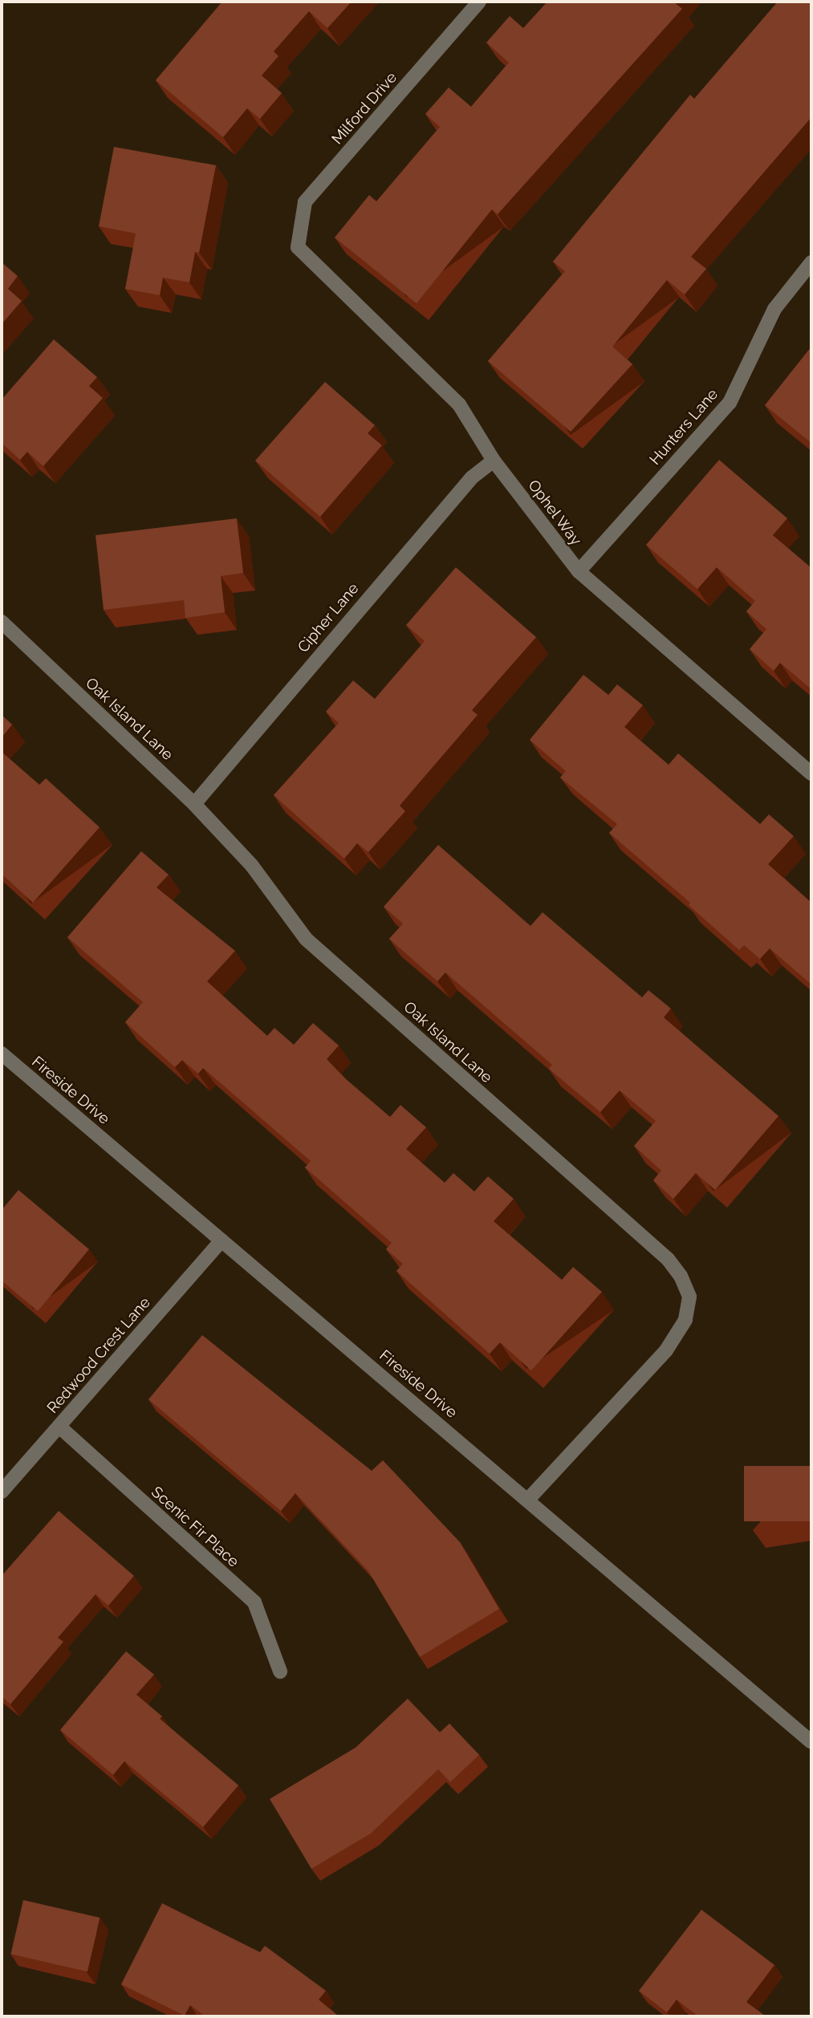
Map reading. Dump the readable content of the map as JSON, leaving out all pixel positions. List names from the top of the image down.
{
  "streets": {
    "street": [
      "Milford Drive",
      "Hunters Lane",
      "Ophel Way",
      "Cipher Lane",
      "Oak Island Lane",
      "Fireside Drive",
      "Redwood Crest Lane",
      "Scenic Fir Place"
    ]
  },
  "crossings": [
    ["Milford Drive", "Ophel Way"],
    ["Hunters Lane", "Ophel Way"],
    ["Ophel Way", "Cipher Lane"],
    ["Cipher Lane", "Oak Island Lane"],
    ["Oak Island Lane", "Fireside Drive"],
    ["Fireside Drive", "Redwood Crest Lane"],
    ["Redwood Crest Lane", "Scenic Fir Place"]
  ]
}
